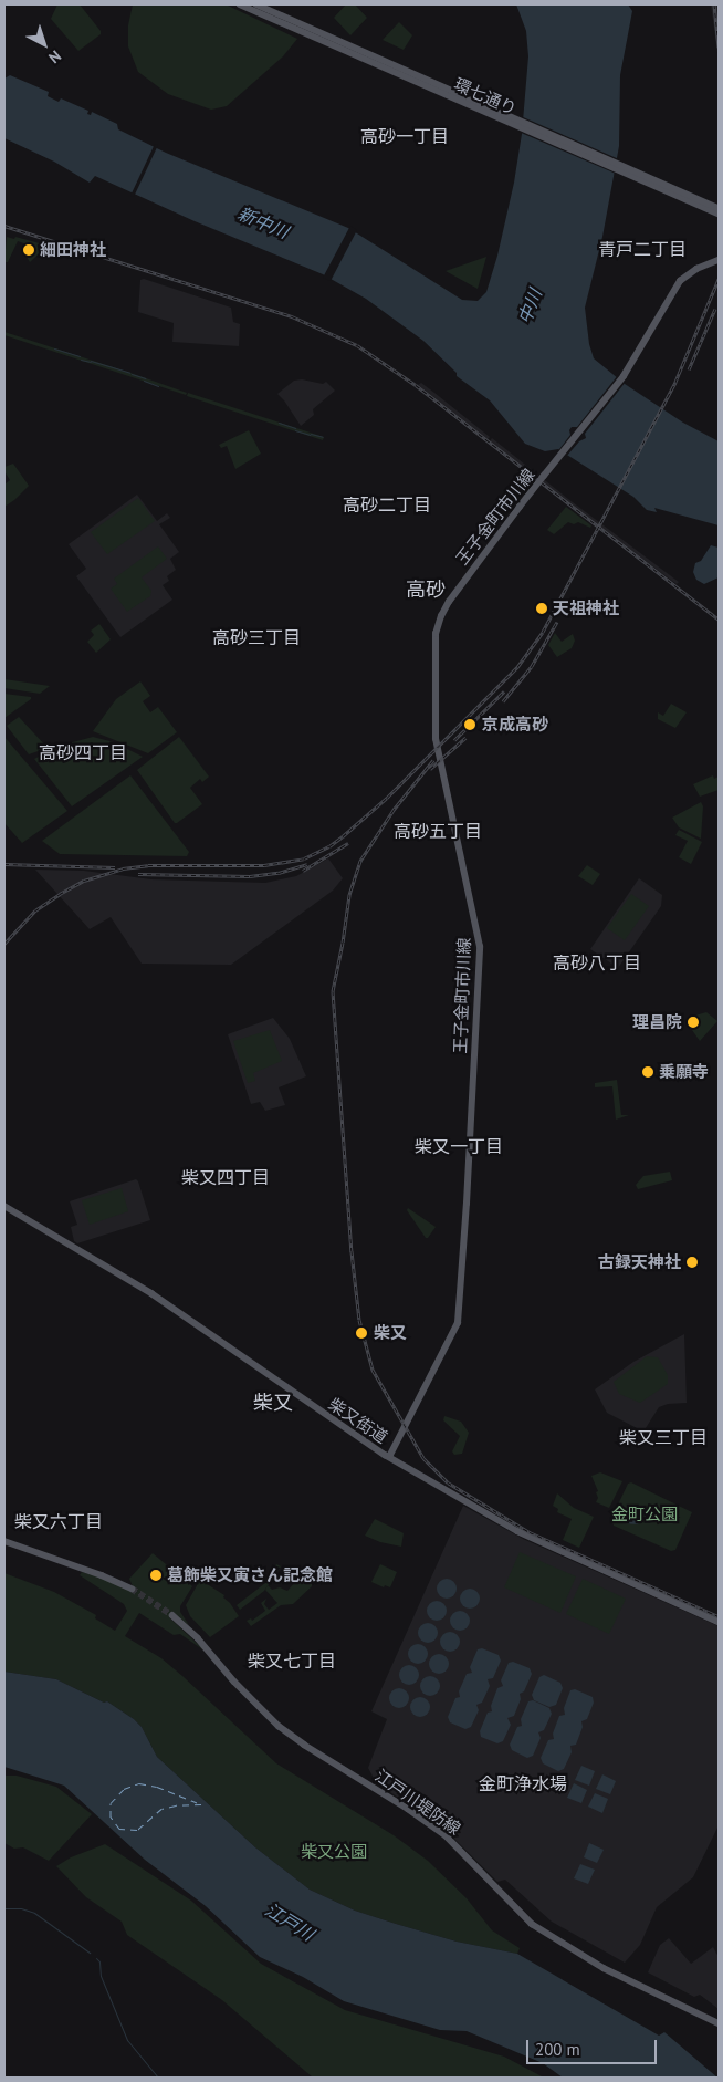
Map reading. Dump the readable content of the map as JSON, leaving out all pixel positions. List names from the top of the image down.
{
  "streets": {
    "main road": [
      "環七通り",
      "王子金町市川線",
      "柴又街道",
      "江戸川堤防線"
    ]
  },
  "crossings": [
    ["王子金町市川線", "柴又街道"]
  ],
  "districts": [
    "高砂一丁目",
    "青戸二丁目",
    "高砂二丁目",
    "高砂",
    "高砂三丁目",
    "高砂四丁目",
    "高砂五丁目",
    "高砂八丁目",
    "柴又一丁目",
    "柴又四丁目",
    "柴又",
    "柴又三丁目",
    "柴又六丁目",
    "柴又七丁目",
    "金町浄水場"
  ],
  "water": ["新中川", "中川", "江戸川"],
  "parks": ["金町公園", "柴又公園"],
  "places": [
    "細田神社",
    "天祖神社",
    "京成高砂",
    "理昌院",
    "乗願寺",
    "古録天神社",
    "柴又",
    "葛飾柴又寅さん記念館"
  ],
  "scale_bar": "200 m",
  "north": "bottom right"
}
